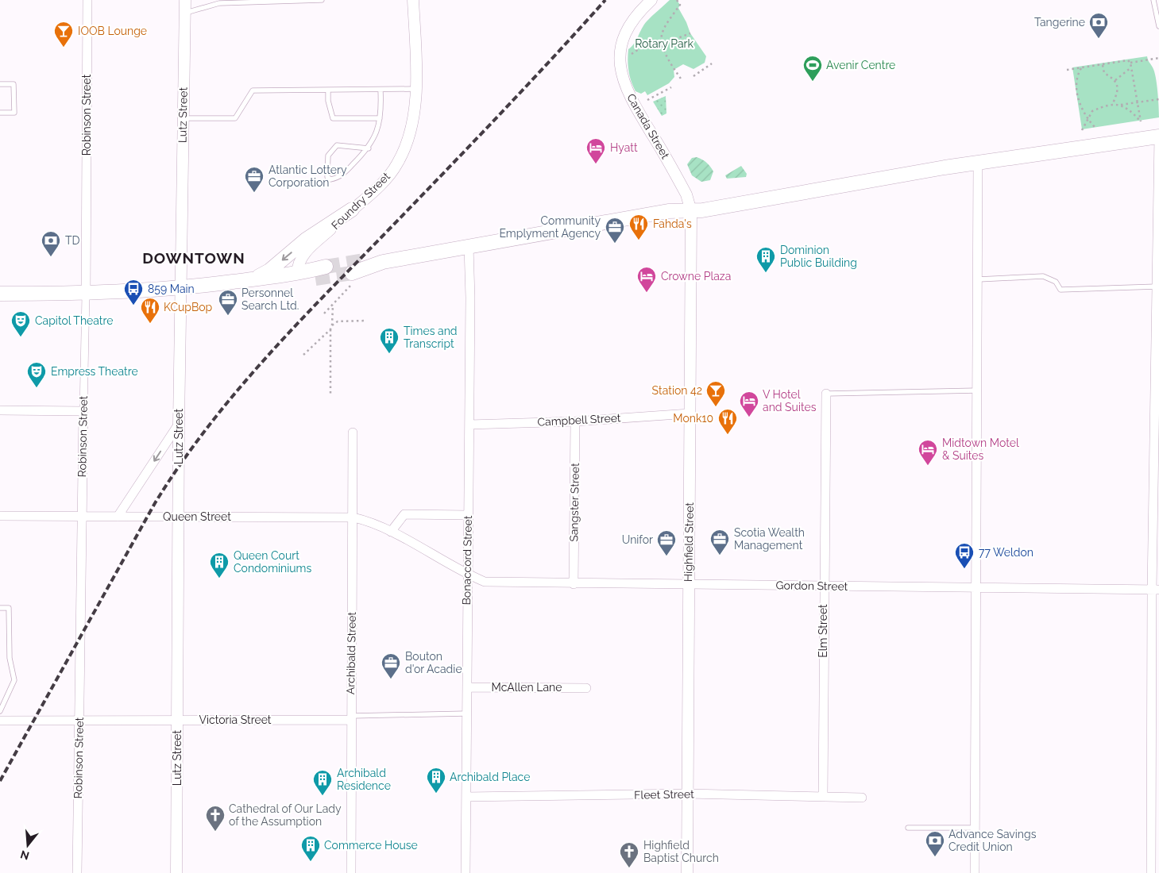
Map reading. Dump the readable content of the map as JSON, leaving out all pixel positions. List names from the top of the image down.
{
  "streets": {
    "street": [
      "Robinson Street",
      "Lutz Street",
      "Canada Street",
      "Foundry Street",
      "Campbell Street",
      "Sangster Street",
      "Queen Street",
      "Highfield Street",
      "Bonaccord Street",
      "Gordon Street",
      "Elm Street",
      "Archibald Street",
      "McAllen Lane",
      "Victoria Street",
      "Fleet Street"
    ]
  },
  "crossings": [
    ["Robinson Street", "Queen Street"],
    ["Robinson Street", "Victoria Street"],
    ["Lutz Street", "Queen Street"],
    ["Lutz Street", "Victoria Street"],
    ["Canada Street", "Highfield Street"],
    ["Campbell Street", "Sangster Street"],
    ["Campbell Street", "Highfield Street"],
    ["Campbell Street", "Bonaccord Street"],
    ["Sangster Street", "Gordon Street"],
    ["Queen Street", "Bonaccord Street"],
    ["Queen Street", "Gordon Street"],
    ["Queen Street", "Archibald Street"],
    ["Highfield Street", "Gordon Street"],
    ["Highfield Street", "Fleet Street"],
    ["Bonaccord Street", "Gordon Street"],
    ["Bonaccord Street", "McAllen Lane"],
    ["Bonaccord Street", "Fleet Street"],
    ["Gordon Street", "Elm Street"],
    ["Elm Street", "Fleet Street"],
    ["Archibald Street", "Victoria Street"]
  ],
  "districts": ["DOWNTOWN"],
  "parks": ["Rotary Park"],
  "places": {
    "bank": ["Tangerine", "TD", "Advance Savings Credit Union"],
    "bar": ["IOOB Lounge", "Station 42"],
    "sports": ["Avenir Centre"],
    "hotel": [
      "Hyatt",
      "Crowne Plaza",
      "V Hotel and Suites",
      "Midtown Motel & Suites"
    ],
    "office": [
      "Atlantic Lottery Corporation",
      "Community Emplyment Agency",
      "Personnel Search Ltd.",
      "Scotia Wealth Management",
      "Unifor",
      "Bouton d'or Acadie"
    ],
    "restaurant": ["Fahda's", "KCupBop", "Monk10"],
    "building": [
      "Dominion Public Building",
      "Times and Transcript",
      "Queen Court Condominiums",
      "Archibald Place",
      "Archibald Residence",
      "Commerce House"
    ],
    "bus stop": ["859 Main", "77 Weldon"],
    "theatre": ["Capitol Theatre", "Empress Theatre"],
    "church": ["Cathedral of Our Lady of the Assumption", "Highfield Baptist Church"]
  },
  "north": "bottom"
}
